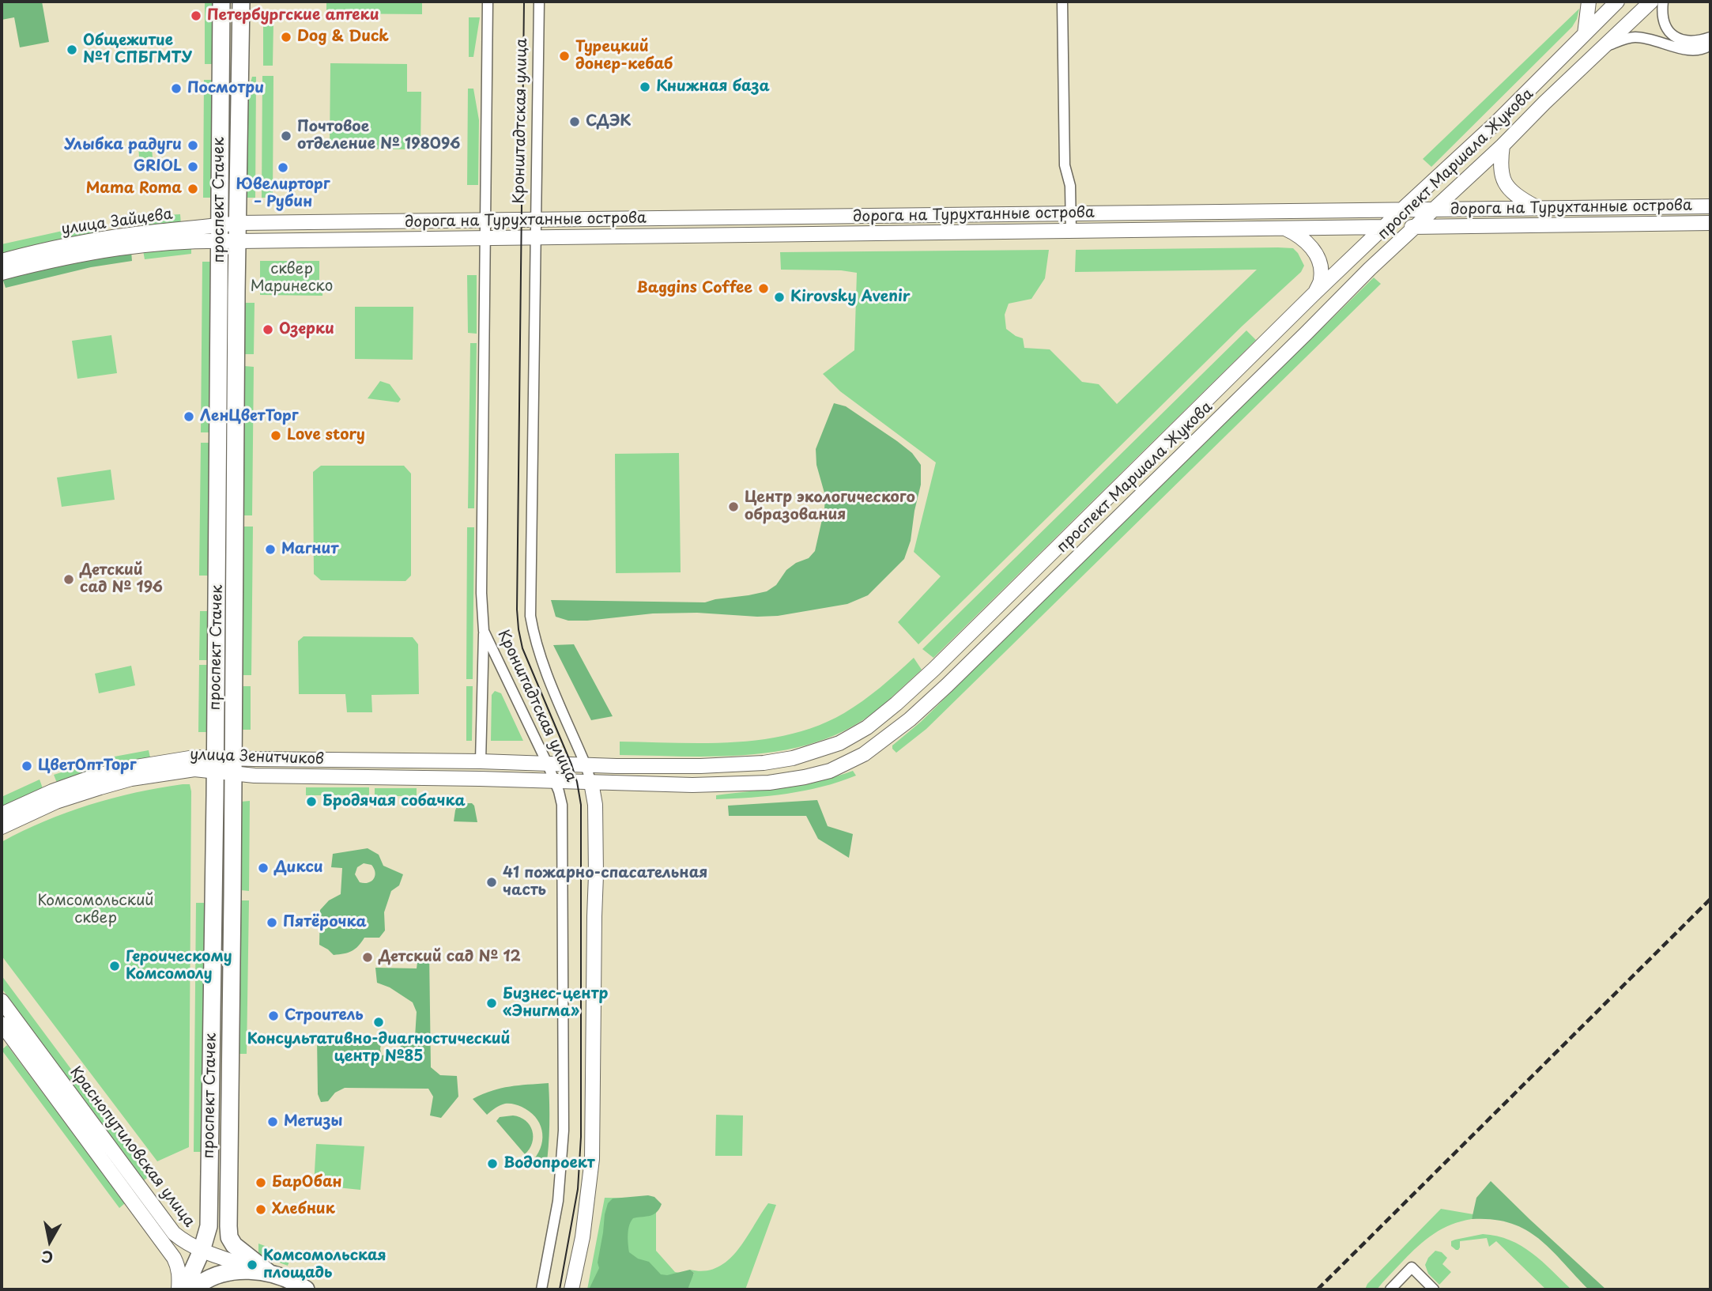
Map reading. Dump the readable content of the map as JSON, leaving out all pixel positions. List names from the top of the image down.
{
  "streets": {
    "main road": ["проспект Стачек"],
    "street": [
      "Кронштадтская улица",
      "проспект Маршала Жукова",
      "дорога на Турухтанные острова",
      "улица Зайцева",
      "улица Зенитчиков",
      "Краснопутиловская улица"
    ]
  },
  "crossings": [
    ["Кронштадтская улица", "проспект Маршала Жукова"],
    ["Кронштадтская улица", "дорога на Турухтанные острова"],
    ["Кронштадтская улица", "улица Зенитчиков"],
    ["проспект Маршала Жукова", "дорога на Турухтанные острова"],
    ["проспект Маршала Жукова", "улица Зенитчиков"],
    ["проспект Стачек", "дорога на Турухтанные острова"],
    ["проспект Стачек", "улица Зайцева"],
    ["проспект Стачек", "улица Зенитчиков"],
    ["проспект Стачек", "Краснопутиловская улица"],
    ["дорога на Турухтанные острова", "улица Зайцева"]
  ],
  "parks": ["сквер Маринеско", "Комсомольский сквер"],
  "places": [
    "Петербургские аптеки",
    "Dog & Duck",
    "Общежитие №1 СПБГМТУ",
    "Турецкий донер-кебаб",
    "Книжная база",
    "Посмотри",
    "СДЭК",
    "Почтовое отделение № 198096",
    "Улыбка радуги",
    "GRIOL",
    "Ювелирторг – Рубин",
    "Mama Roma",
    "Baggins Coffee",
    "Kirovsky Avenir",
    "Озерки",
    "ЛенЦветТорг",
    "Love story",
    "Центр экологического образования",
    "Магнит",
    "Детский сад № 196",
    "ЦветОптТорг",
    "Бродячая собачка",
    "Дикси",
    "41 пожарно-спасательная часть",
    "Пятёрочка",
    "Детский сад № 12",
    "Героическому Комсомолу",
    "Бизнес-центр «Энигма»",
    "Строитель",
    "Консультативно-диагностический центр №85",
    "Метизы",
    "Водопроект",
    "БарОбан",
    "Хлебник",
    "Комсомольская площадь"
  ],
  "north": "bottom"
}
